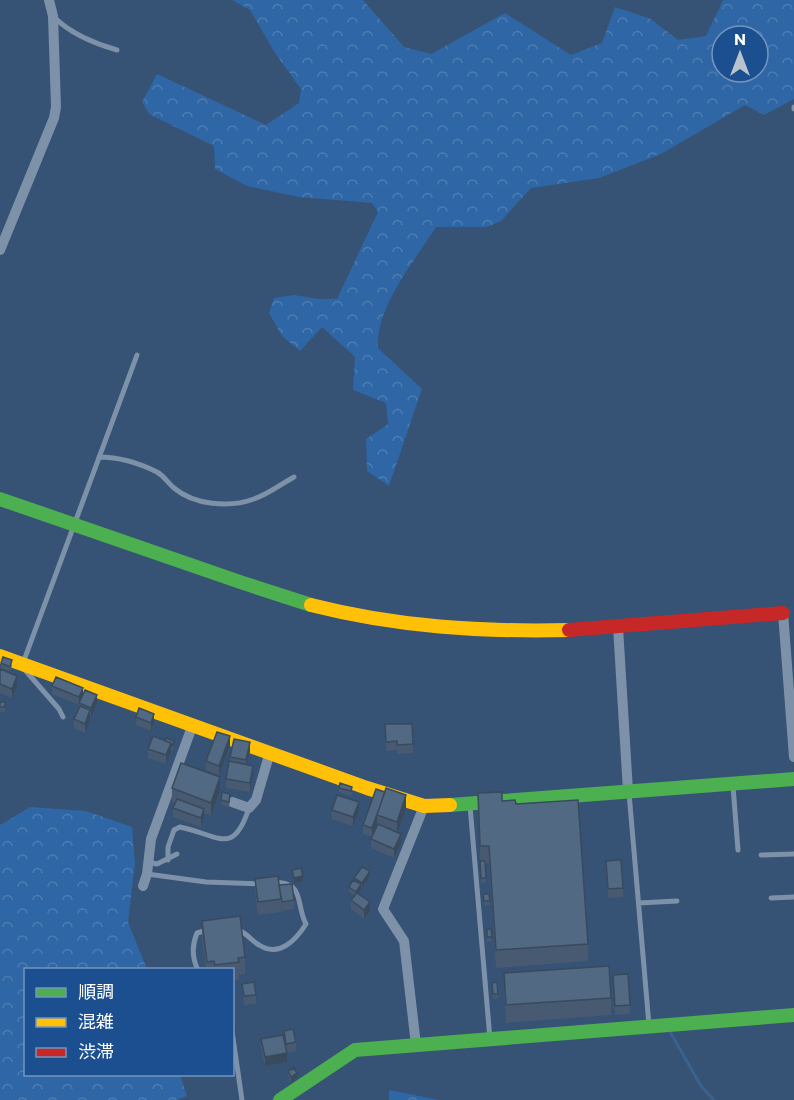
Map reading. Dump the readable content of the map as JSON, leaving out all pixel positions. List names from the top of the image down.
{
  "legend": ["順調", "混雑", "渋滞"],
  "north": "top"
}
